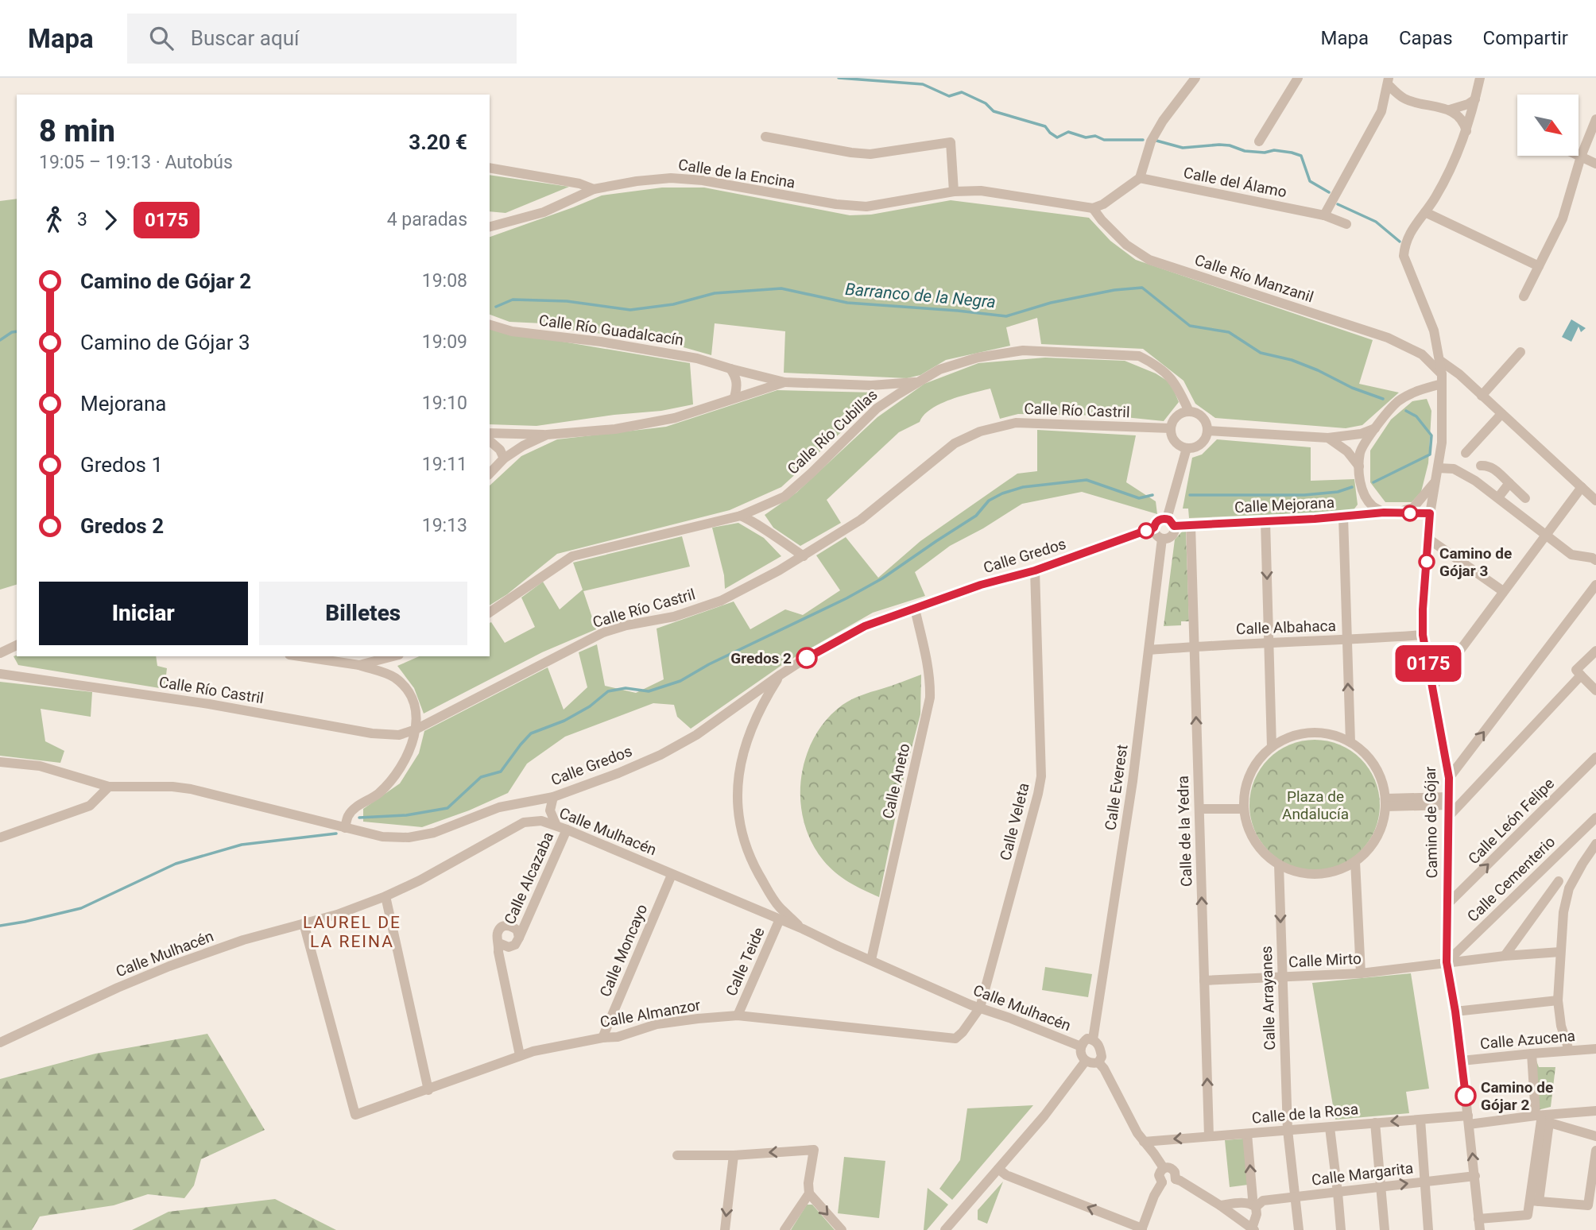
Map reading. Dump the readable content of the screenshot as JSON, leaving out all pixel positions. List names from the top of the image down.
{
  "streets": {
    "street": [
      "Calle de la Encina",
      "Calle del Álamo",
      "Calle Río Manzanil",
      "Calle Río Guadalcacín",
      "Calle Río Castril",
      "Calle Río Cubillas",
      "Calle Mejorana",
      "Calle Gredos",
      "Calle Albahaca",
      "Calle Aneto",
      "Calle Everest",
      "Calle León Felipe",
      "Calle Veleta",
      "Camino de Gójar",
      "Calle Mulhacén",
      "Calle de la Yedra",
      "Calle Alcazaba",
      "Calle Cementerio",
      "Calle Moncayo",
      "Calle Mirto",
      "Calle Teide",
      "Calle Arrayanes",
      "Calle Almanzor",
      "Calle Azucena",
      "Calle de la Rosa",
      "Calle Margarita"
    ]
  },
  "crossings": [
    ["Calle de la Encina", "Calle Río Manzanil"],
    ["Calle Río Manzanil", "Camino de Gójar"],
    ["Calle Río Guadalcacín", "Calle Río Cubillas"],
    ["Calle Río Castril", "Calle Río Cubillas"],
    ["Calle Mejorana", "Calle Gredos"],
    ["Calle Mejorana", "Calle Everest"],
    ["Calle Mejorana", "Camino de Gójar"],
    ["Calle Mejorana", "Calle de la Yedra"],
    ["Calle Gredos", "Calle Aneto"],
    ["Calle Gredos", "Calle Everest"],
    ["Calle Gredos", "Calle Veleta"],
    ["Calle Albahaca", "Calle Everest"],
    ["Calle Albahaca", "Camino de Gójar"],
    ["Calle Albahaca", "Calle de la Yedra"],
    ["Calle Aneto", "Calle Mulhacén"],
    ["Calle Everest", "Calle Mulhacén"],
    ["Calle León Felipe", "Camino de Gójar"],
    ["Calle Veleta", "Calle Mulhacén"],
    ["Calle Veleta", "Calle Almanzor"],
    ["Camino de Gójar", "Calle Cementerio"],
    ["Camino de Gójar", "Calle Mirto"],
    ["Camino de Gójar", "Calle Azucena"],
    ["Camino de Gójar", "Calle de la Rosa"],
    ["Camino de Gójar", "Calle Margarita"],
    ["Calle Mulhacén", "Calle Alcazaba"],
    ["Calle Mulhacén", "Calle Moncayo"],
    ["Calle Mulhacén", "Calle Teide"],
    ["Calle Mulhacén", "Calle Almanzor"],
    ["Calle de la Yedra", "Calle Mirto"],
    ["Calle de la Yedra", "Calle de la Rosa"],
    ["Calle Alcazaba", "Calle Almanzor"],
    ["Calle Cementerio", "Calle Mirto"],
    ["Calle Moncayo", "Calle Almanzor"],
    ["Calle Mirto", "Calle Arrayanes"],
    ["Calle Teide", "Calle Almanzor"],
    ["Calle Arrayanes", "Calle de la Rosa"],
    ["Calle Arrayanes", "Calle Margarita"]
  ],
  "one_way": ["Calle de la Yedra"],
  "districts": ["LAUREL DE LA REINA"],
  "water": ["Barranco de la Negra"],
  "parks": ["Plaza de Andalucía"],
  "places": ["Camino de Gójar 3", "Gredos 2", "Camino de Gójar 2"],
  "lines": ["bus line 0175"],
  "north": "bottom right",
  "page": {
    "header": "Mapa",
    "search": "Buscar aquí",
    "nav": ["Mapa", "Capas", "Compartir"],
    "on_map": "0175",
    "heading": ["8 min", "19:05 – 19:13 · Autobús", "3.20 €"],
    "legs": ["3", "0175", "4 paradas"],
    "list": [
      {
        "name": "Camino de Gójar 2",
        "value": "19:08"
      },
      {
        "name": "Camino de Gójar 3",
        "value": "19:09"
      },
      {
        "name": "Mejorana",
        "value": "19:10"
      },
      {
        "name": "Gredos 1",
        "value": "19:11"
      },
      {
        "name": "Gredos 2",
        "value": "19:13"
      }
    ],
    "buttons": ["Iniciar", "Billetes"]
  }
}
